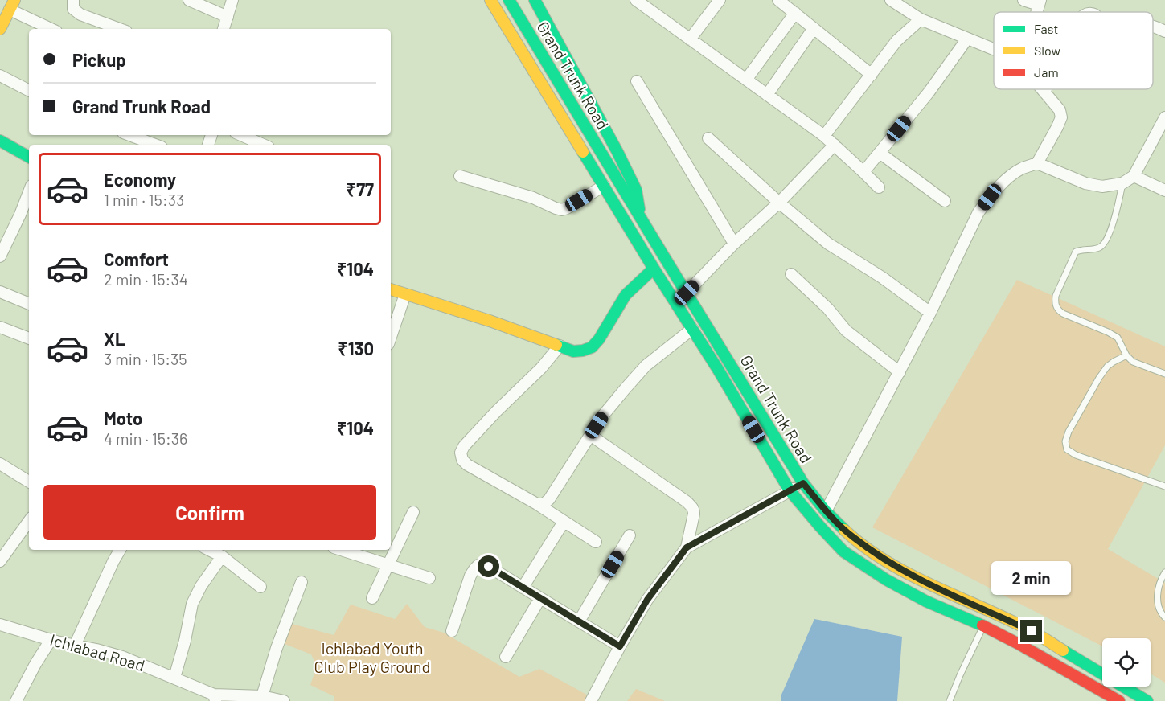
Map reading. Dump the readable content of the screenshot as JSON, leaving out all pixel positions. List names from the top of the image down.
{
  "streets": {
    "main road": ["Grand Trunk Road"],
    "street": ["Ichlabad Road"]
  },
  "parks": ["Ichlabad Youth Club Play Ground"],
  "legend": ["Fast", "Slow", "Jam"],
  "page": {
    "banner": ["Pickup", "Grand Trunk Road"],
    "list": [
      {
        "name": "Economy",
        "note": "1 min · 15:33",
        "value": "₹77"
      },
      {
        "name": "Comfort",
        "note": "2 min · 15:34",
        "value": "₹104"
      },
      {
        "name": "XL",
        "note": "3 min · 15:35",
        "value": "₹130"
      },
      {
        "name": "Moto",
        "note": "4 min · 15:36",
        "value": "₹104"
      }
    ],
    "buttons": "Confirm",
    "bubble": "2 min"
  }
}
